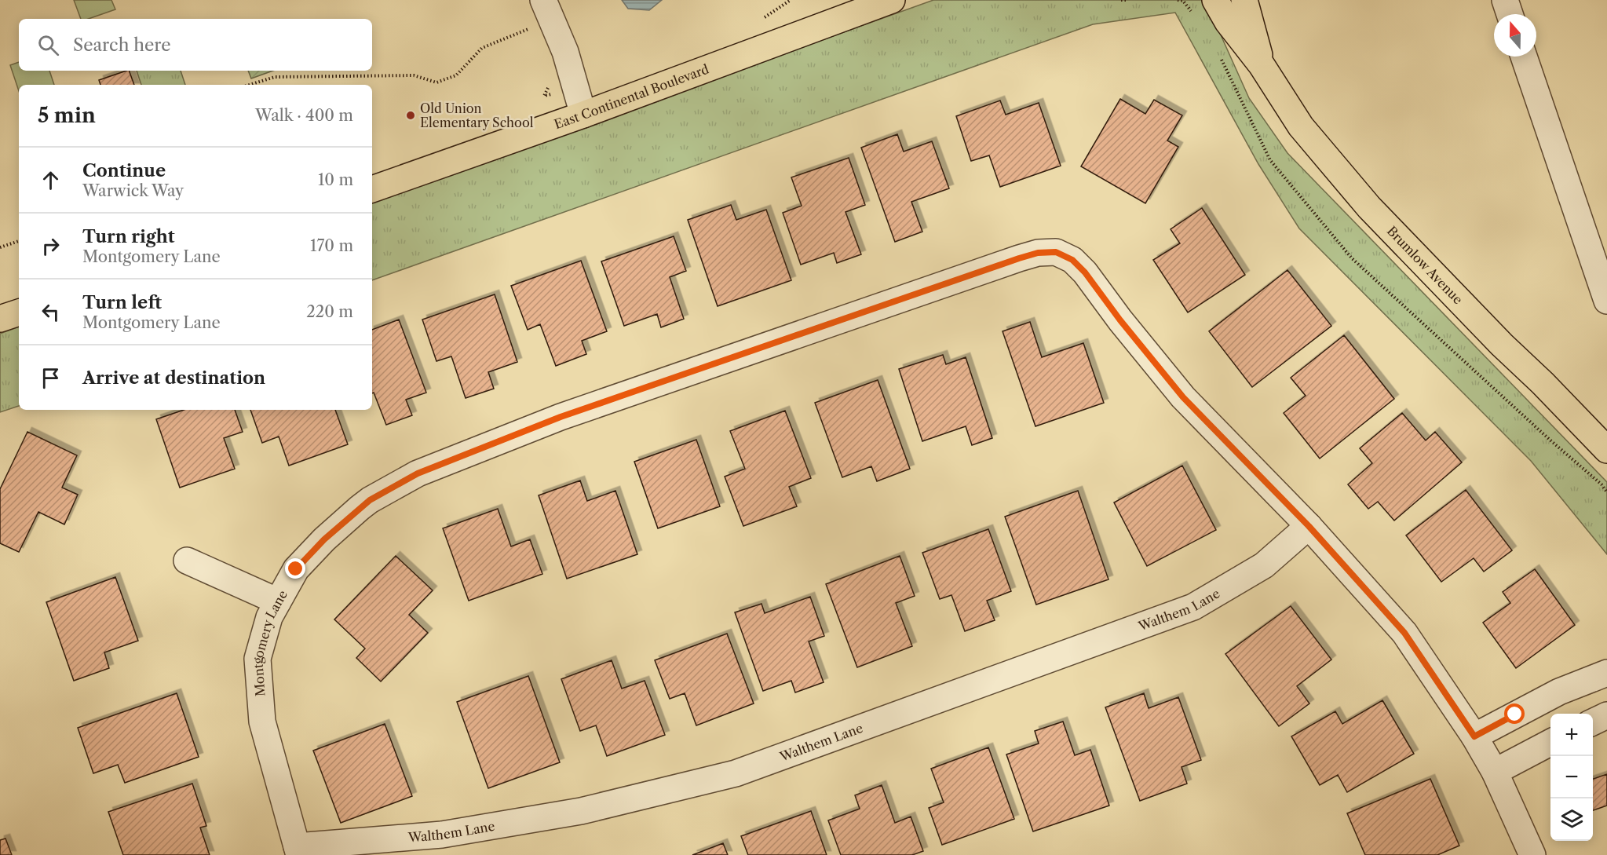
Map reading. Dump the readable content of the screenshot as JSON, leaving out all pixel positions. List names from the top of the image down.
{
  "streets": {
    "main road": ["East Continental Boulevard", "Brumlow Avenue"],
    "street": ["Walthem Lane", "Montgomery Lane"]
  },
  "crossings": [
    ["Walthem Lane", "Montgomery Lane"]
  ],
  "places": ["Old Union Elementary School"],
  "north": "top",
  "page": {
    "search": "Search here",
    "heading": ["5 min", "Walk · 400 m"],
    "list": [
      ["Continue", "Warwick Way", "10 m"],
      ["Turn right", "Montgomery Lane", "170 m"],
      ["Turn left", "Montgomery Lane", "220 m"],
      "Arrive at destination"
    ],
    "map_buttons": ["+", "−"]
  }
}
